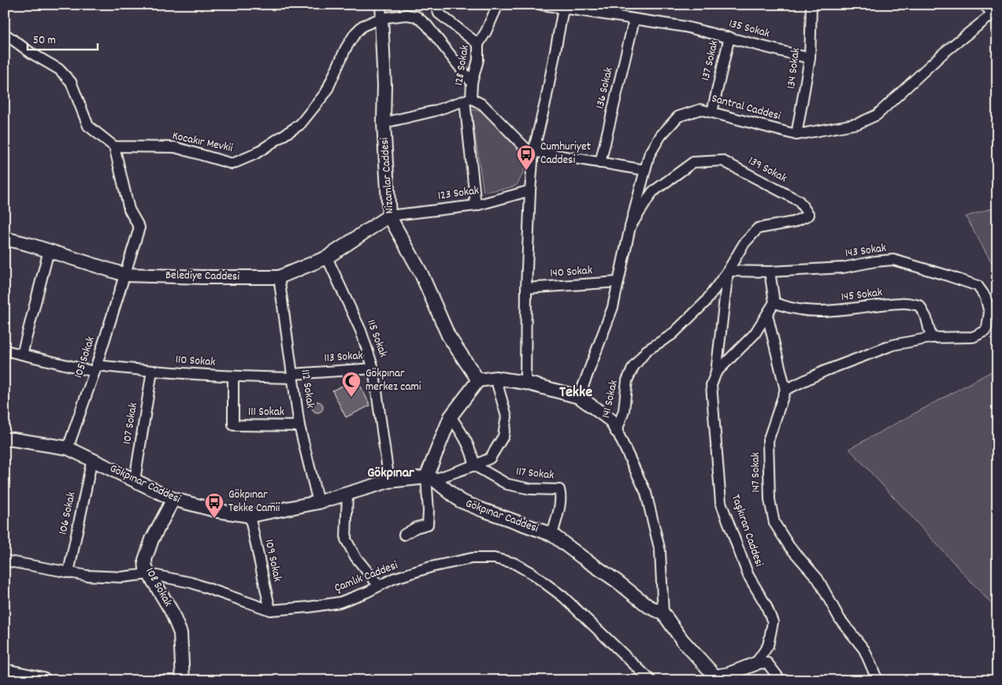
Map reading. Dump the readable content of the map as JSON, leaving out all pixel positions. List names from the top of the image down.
{
  "streets": {
    "street": [
      "135 Sokak",
      "137 Sokak",
      "128 Sokak",
      "134 Sokak",
      "136 Sokak",
      "Santral Caddesi",
      "Kocakır Mevkii",
      "139 Sokak",
      "Nizamlar Caddesi",
      "123 Sokak",
      "143 Sokak",
      "140 Sokak",
      "Belediye Caddesi",
      "145 Sokak",
      "115 Sokak",
      "105 Sokak",
      "113 Sokak",
      "110 Sokak",
      "112 Sokak",
      "141 Sokak",
      "111 Sokak",
      "107 Sokak",
      "147 Sokak",
      "117 Sokak",
      "Gökpınar Caddesi",
      "106 Sokak",
      "Taşkıran Caddesi",
      "109 Sokak",
      "Çamlık Caddesi",
      "108 Sokak"
    ]
  },
  "crossings": [
    ["135 Sokak", "137 Sokak"],
    ["135 Sokak", "134 Sokak"],
    ["135 Sokak", "136 Sokak"],
    ["137 Sokak", "Santral Caddesi"],
    ["128 Sokak", "Kocakır Mevkii"],
    ["134 Sokak", "Santral Caddesi"],
    ["Santral Caddesi", "139 Sokak"],
    ["Santral Caddesi", "140 Sokak"],
    ["Kocakır Mevkii", "Nizamlar Caddesi"],
    ["Kocakır Mevkii", "105 Sokak"],
    ["139 Sokak", "143 Sokak"],
    ["139 Sokak", "141 Sokak"],
    ["139 Sokak", "Taşkıran Caddesi"],
    ["Nizamlar Caddesi", "123 Sokak"],
    ["Nizamlar Caddesi", "Belediye Caddesi"],
    ["123 Sokak", "Belediye Caddesi"],
    ["143 Sokak", "145 Sokak"],
    ["143 Sokak", "141 Sokak"],
    ["143 Sokak", "Taşkıran Caddesi"],
    ["Belediye Caddesi", "115 Sokak"],
    ["Belediye Caddesi", "105 Sokak"],
    ["Belediye Caddesi", "112 Sokak"],
    ["115 Sokak", "113 Sokak"],
    ["115 Sokak", "Gökpınar Caddesi"],
    ["105 Sokak", "110 Sokak"],
    ["105 Sokak", "Gökpınar Caddesi"],
    ["113 Sokak", "110 Sokak"],
    ["113 Sokak", "112 Sokak"],
    ["110 Sokak", "112 Sokak"],
    ["110 Sokak", "111 Sokak"],
    ["110 Sokak", "107 Sokak"],
    ["112 Sokak", "111 Sokak"],
    ["112 Sokak", "Gökpınar Caddesi"],
    ["141 Sokak", "Gökpınar Caddesi"],
    ["141 Sokak", "Taşkıran Caddesi"],
    ["107 Sokak", "Gökpınar Caddesi"],
    ["117 Sokak", "Gökpınar Caddesi"],
    ["Gökpınar Caddesi", "106 Sokak"],
    ["Gökpınar Caddesi", "Taşkıran Caddesi"],
    ["Gökpınar Caddesi", "109 Sokak"],
    ["Gökpınar Caddesi", "108 Sokak"],
    ["106 Sokak", "Çamlık Caddesi"],
    ["109 Sokak", "Çamlık Caddesi"],
    ["Çamlık Caddesi", "108 Sokak"]
  ],
  "districts": ["Tekke", "Gökpınar"],
  "places": {
    "bus stop": ["Cumhuriyet Caddesi", "Gökpınar Tekke Camii"],
    "mosque": ["Gökpınar merkez cami"]
  },
  "scale_bar": "50 m"
}
